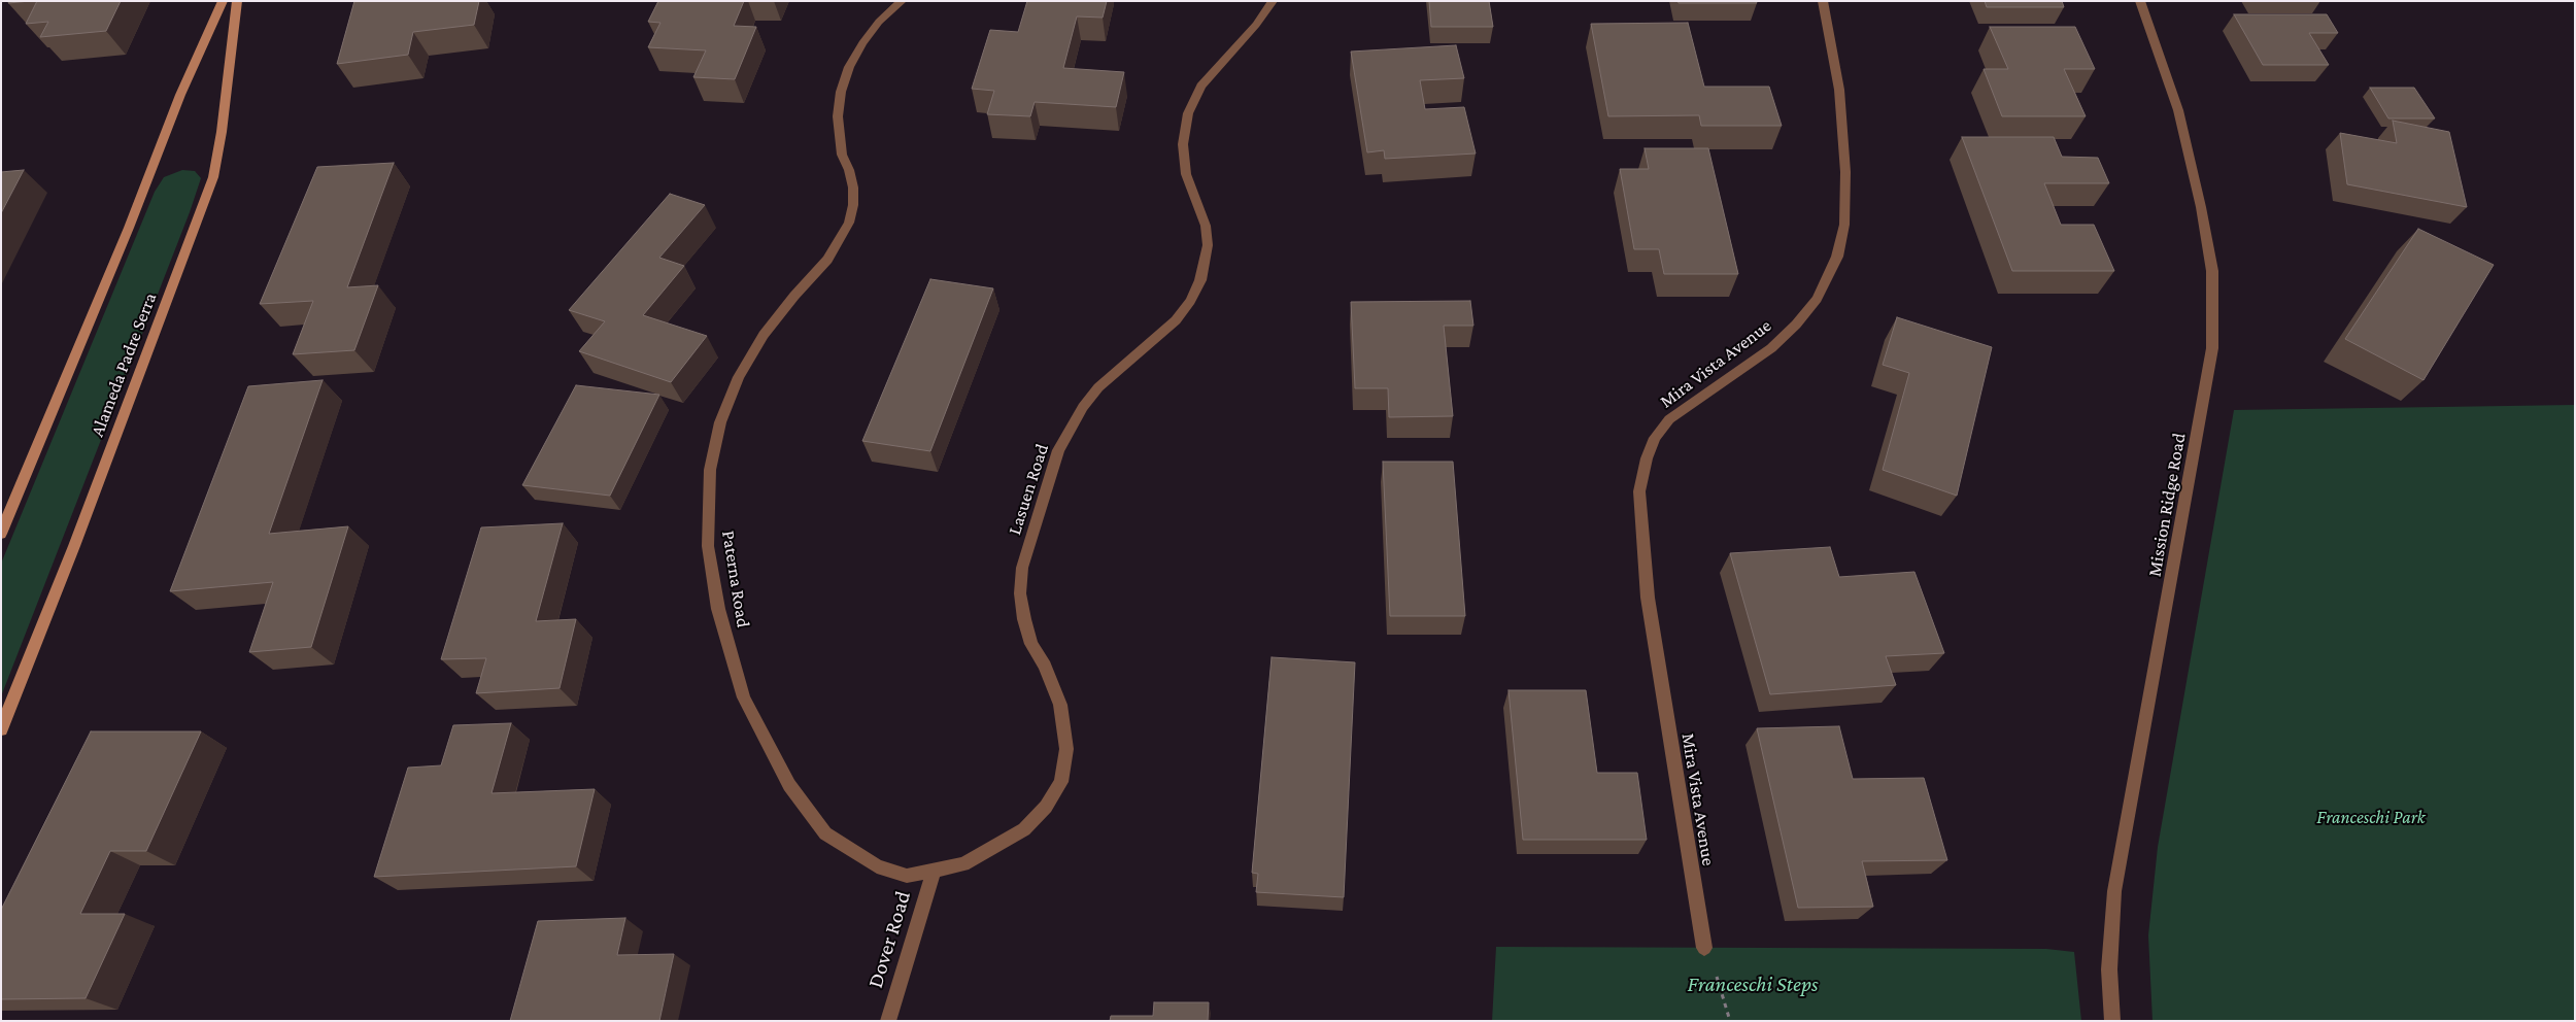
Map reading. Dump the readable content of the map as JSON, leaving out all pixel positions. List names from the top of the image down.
{
  "streets": {
    "street": [
      "Mira Vista Avenue",
      "Alameda Padre Serra",
      "Lasuen Road",
      "Mission Ridge Road",
      "Paterna Road",
      "Dover Road"
    ]
  },
  "crossings": [
    ["Lasuen Road", "Paterna Road"],
    ["Lasuen Road", "Dover Road"],
    ["Paterna Road", "Dover Road"]
  ],
  "parks": ["Franceschi Park", "Franceschi Steps"]
}
